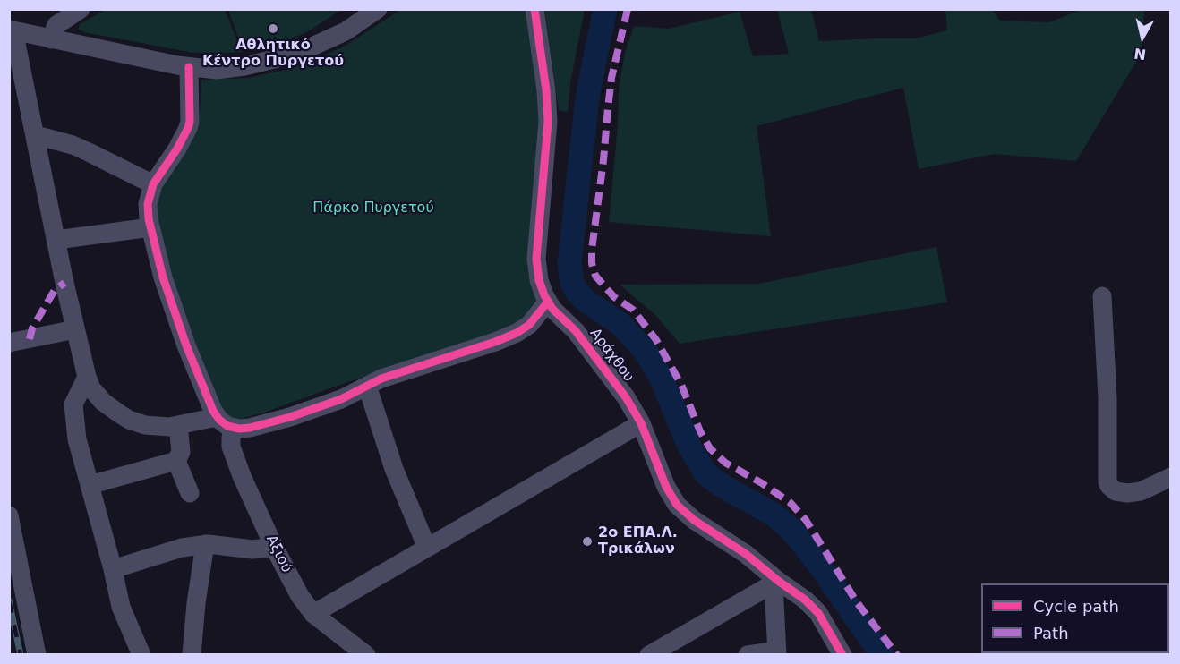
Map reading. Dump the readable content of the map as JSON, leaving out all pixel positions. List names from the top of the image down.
{
  "streets": {
    "street": ["Αράχθου", "Αξιού"]
  },
  "parks": ["Πάρκο Πυργετού"],
  "places": ["Αθλητικό Κέντρο Πυργετού", "2ο ΕΠΑ.Λ. Τρικάλων"],
  "legend": ["Cycle path", "Path"],
  "north": "bottom"
}
